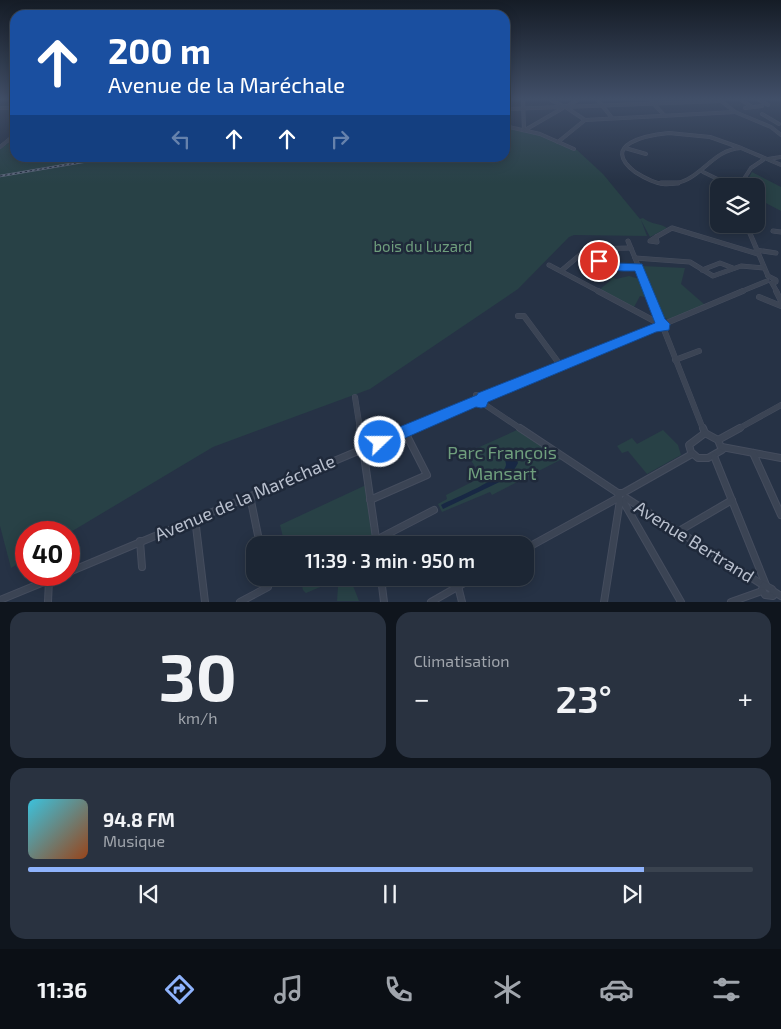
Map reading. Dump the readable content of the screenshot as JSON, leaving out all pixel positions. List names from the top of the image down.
{
  "streets": {
    "street": ["Avenue de la Maréchale", "Avenue Bertrand"]
  },
  "crossings": [
    ["Avenue de la Maréchale", "Avenue Bertrand"]
  ],
  "parks": ["bois du Luzard", "Parc François Mansart"],
  "page": {
    "turn": ["200 m", "Avenue de la Maréchale"],
    "limit": "40",
    "trip": "11:39 · 3 min · 950 m",
    "tile": [
      ["30", "km/h"],
      "Climatisation"
    ],
    "heat": ["−", "23°", "+"],
    "song": ["94.8 FM", "Musique"],
    "tabs": "11:36"
  }
}
